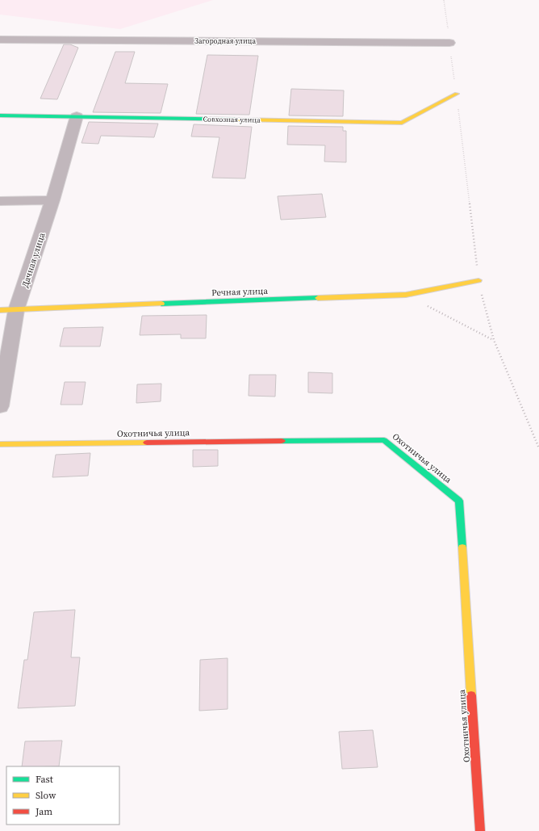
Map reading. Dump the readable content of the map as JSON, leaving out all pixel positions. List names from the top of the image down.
{
  "streets": {
    "street": [
      "Загородная улица",
      "Совхозная улица",
      "Дачная улица",
      "Речная улица",
      "Охотничья улица"
    ]
  },
  "crossings": [
    ["Совхозная улица", "Дачная улица"],
    ["Дачная улица", "Речная улица"]
  ],
  "legend": ["Fast", "Slow", "Jam"]
}
